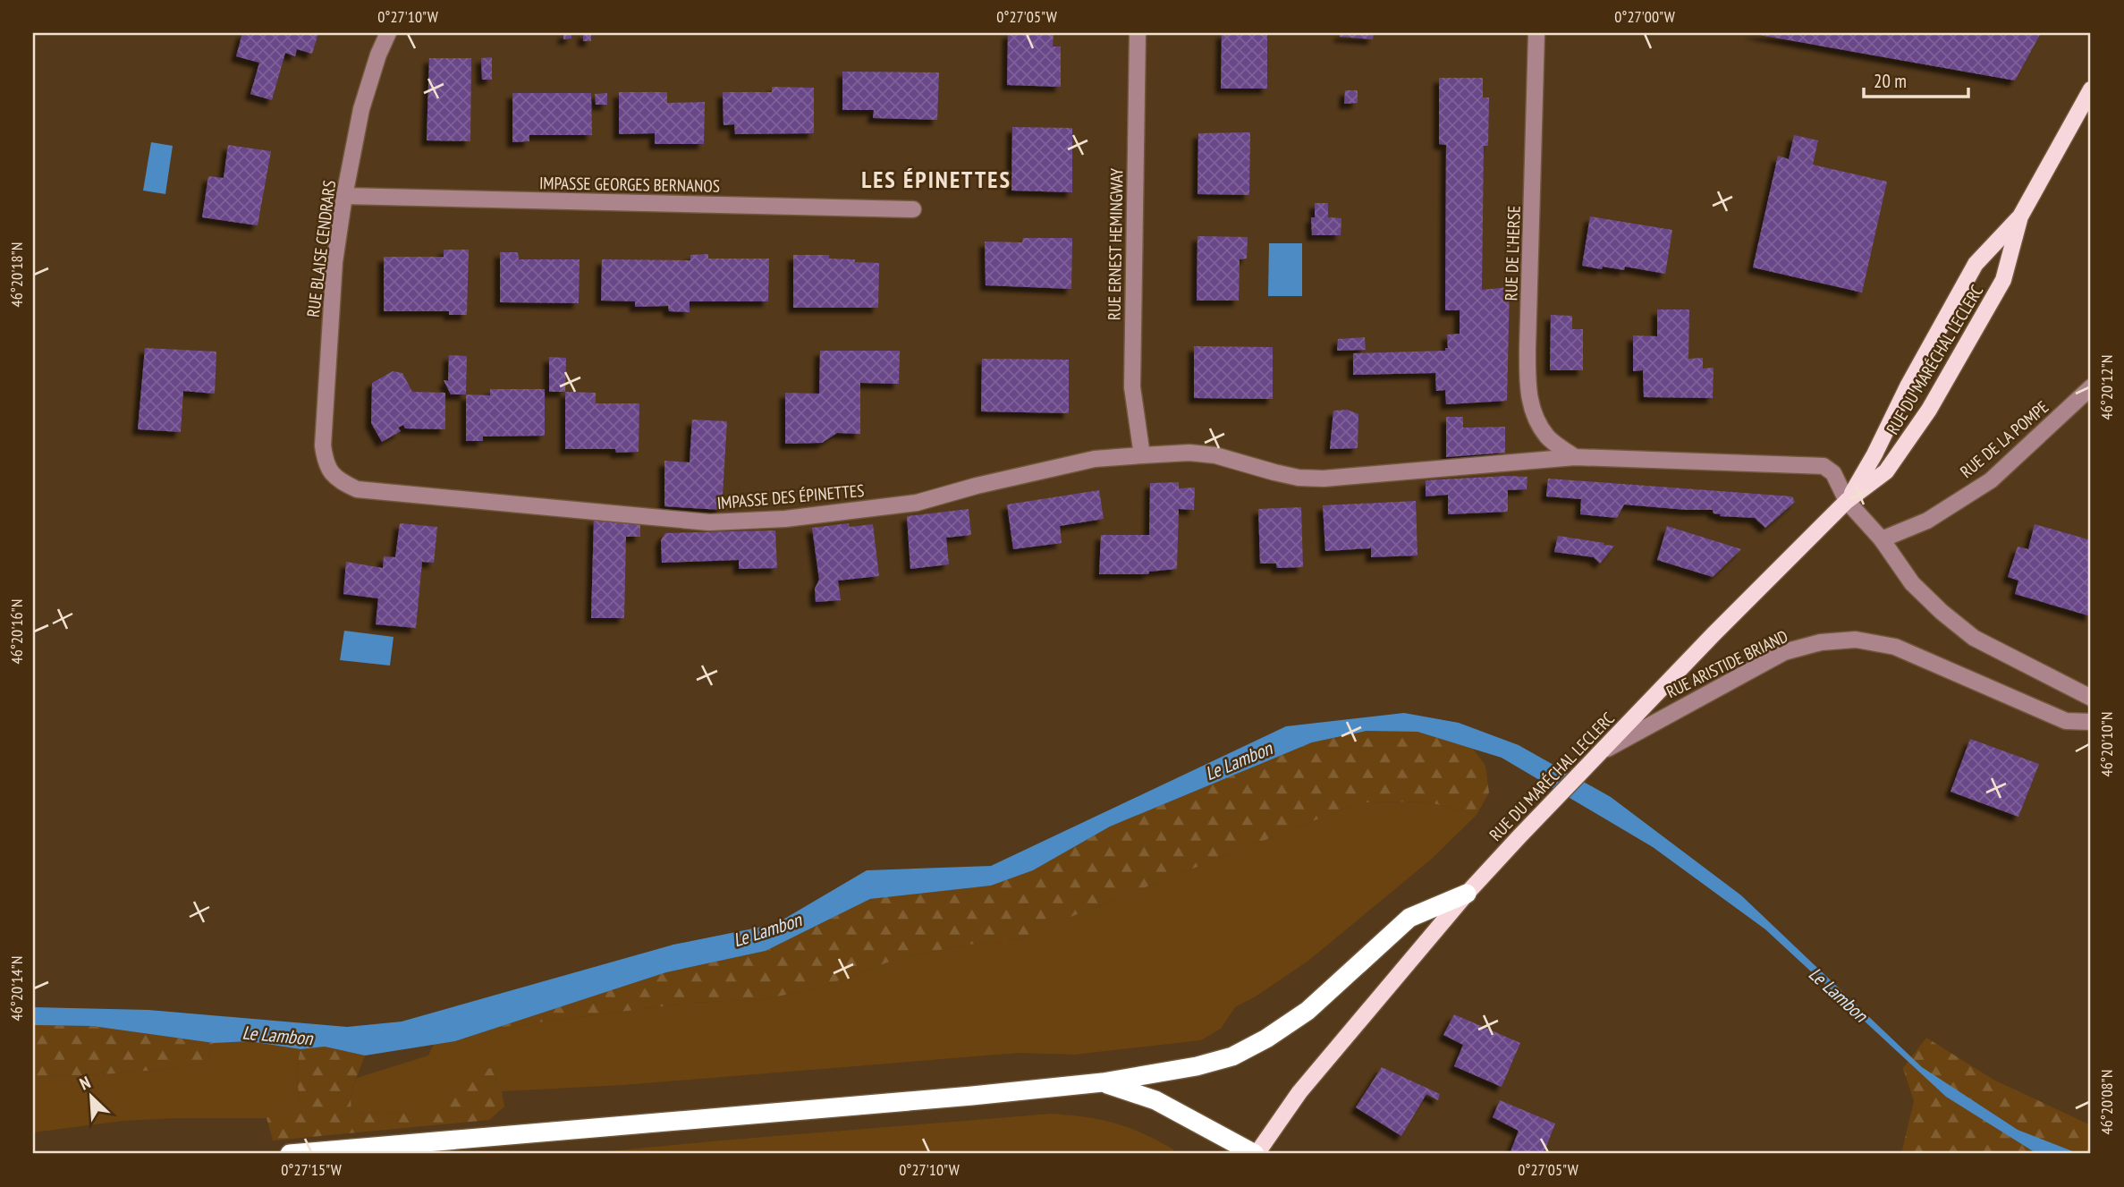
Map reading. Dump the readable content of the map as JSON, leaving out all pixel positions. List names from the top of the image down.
{
  "streets": {
    "main road": ["RUE DU MARÉCHAL LECLERC"],
    "street": [
      "IMPASSE GEORGES BERNANOS",
      "RUE ERNEST HEMINGWAY",
      "RUE BLAISE CENDRARS",
      "RUE DE L'HERSE",
      "RUE DE LA POMPE",
      "IMPASSE DES ÉPINETTES",
      "RUE ARISTIDE BRIAND"
    ]
  },
  "crossings": [
    ["IMPASSE GEORGES BERNANOS", "RUE BLAISE CENDRARS"],
    ["RUE ERNEST HEMINGWAY", "IMPASSE DES ÉPINETTES"],
    ["RUE BLAISE CENDRARS", "IMPASSE DES ÉPINETTES"],
    ["RUE DU MARÉCHAL LECLERC", "RUE ARISTIDE BRIAND"]
  ],
  "districts": ["LES ÉPINETTES"],
  "water": ["Le Lambon"],
  "scale_bar": "20 m",
  "north": "top left",
  "coordinates": [
    "0°27'10\"W",
    "0°27'05\"W",
    "0°27'00\"W",
    "46°20'18\"N",
    "46°20'12\"N",
    "46°20'16\"N",
    "46°20'10\"N",
    "46°20'14\"N",
    "46°20'08\"N",
    "0°27'15\"W"
  ]
}
